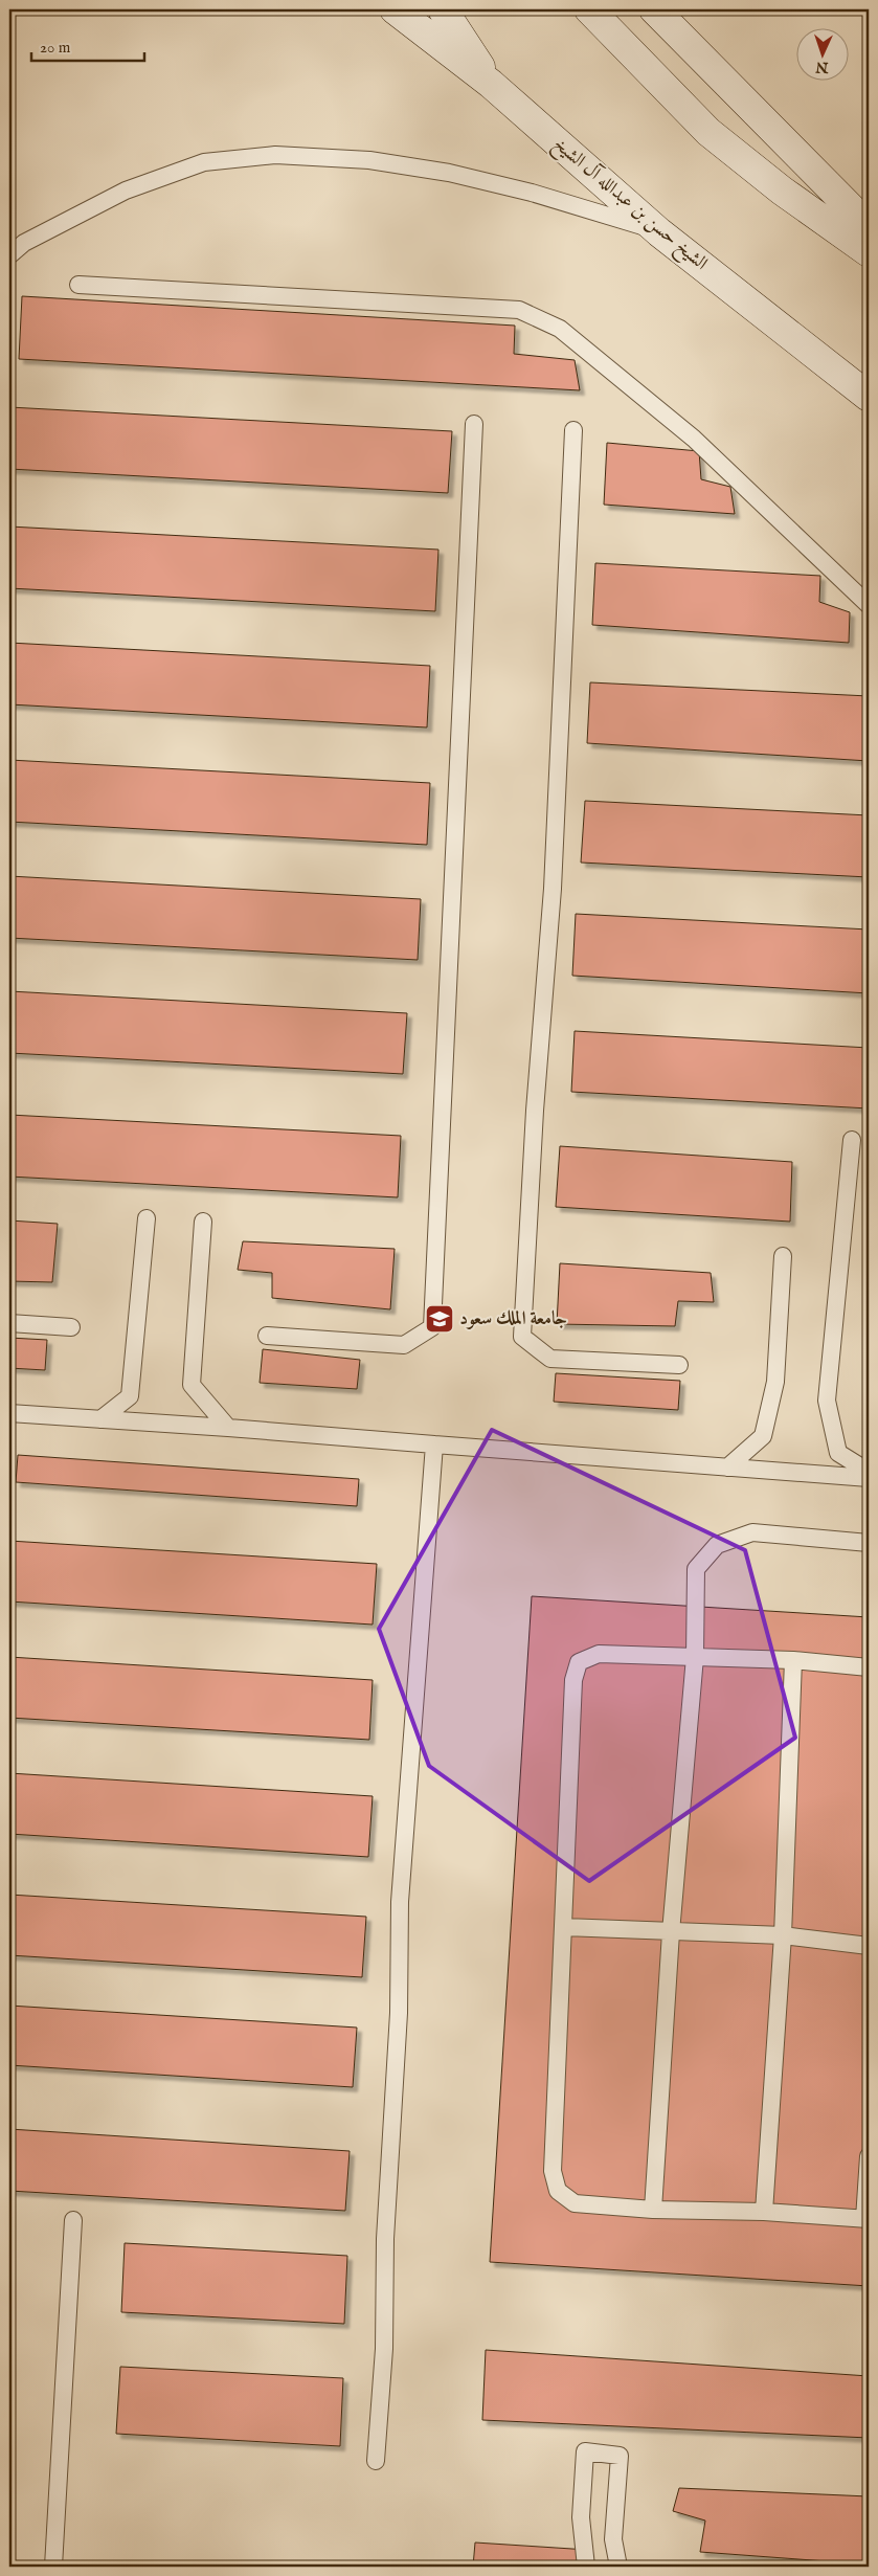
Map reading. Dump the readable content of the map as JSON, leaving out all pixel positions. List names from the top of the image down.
{
  "streets": {
    "main road": ["الشيخ حسن بن عبدالله آل الشيخ"]
  },
  "places": {
    "school or university": ["جامعة الملك سعود"]
  },
  "scale_bar": "20 m",
  "north": "bottom"
}
